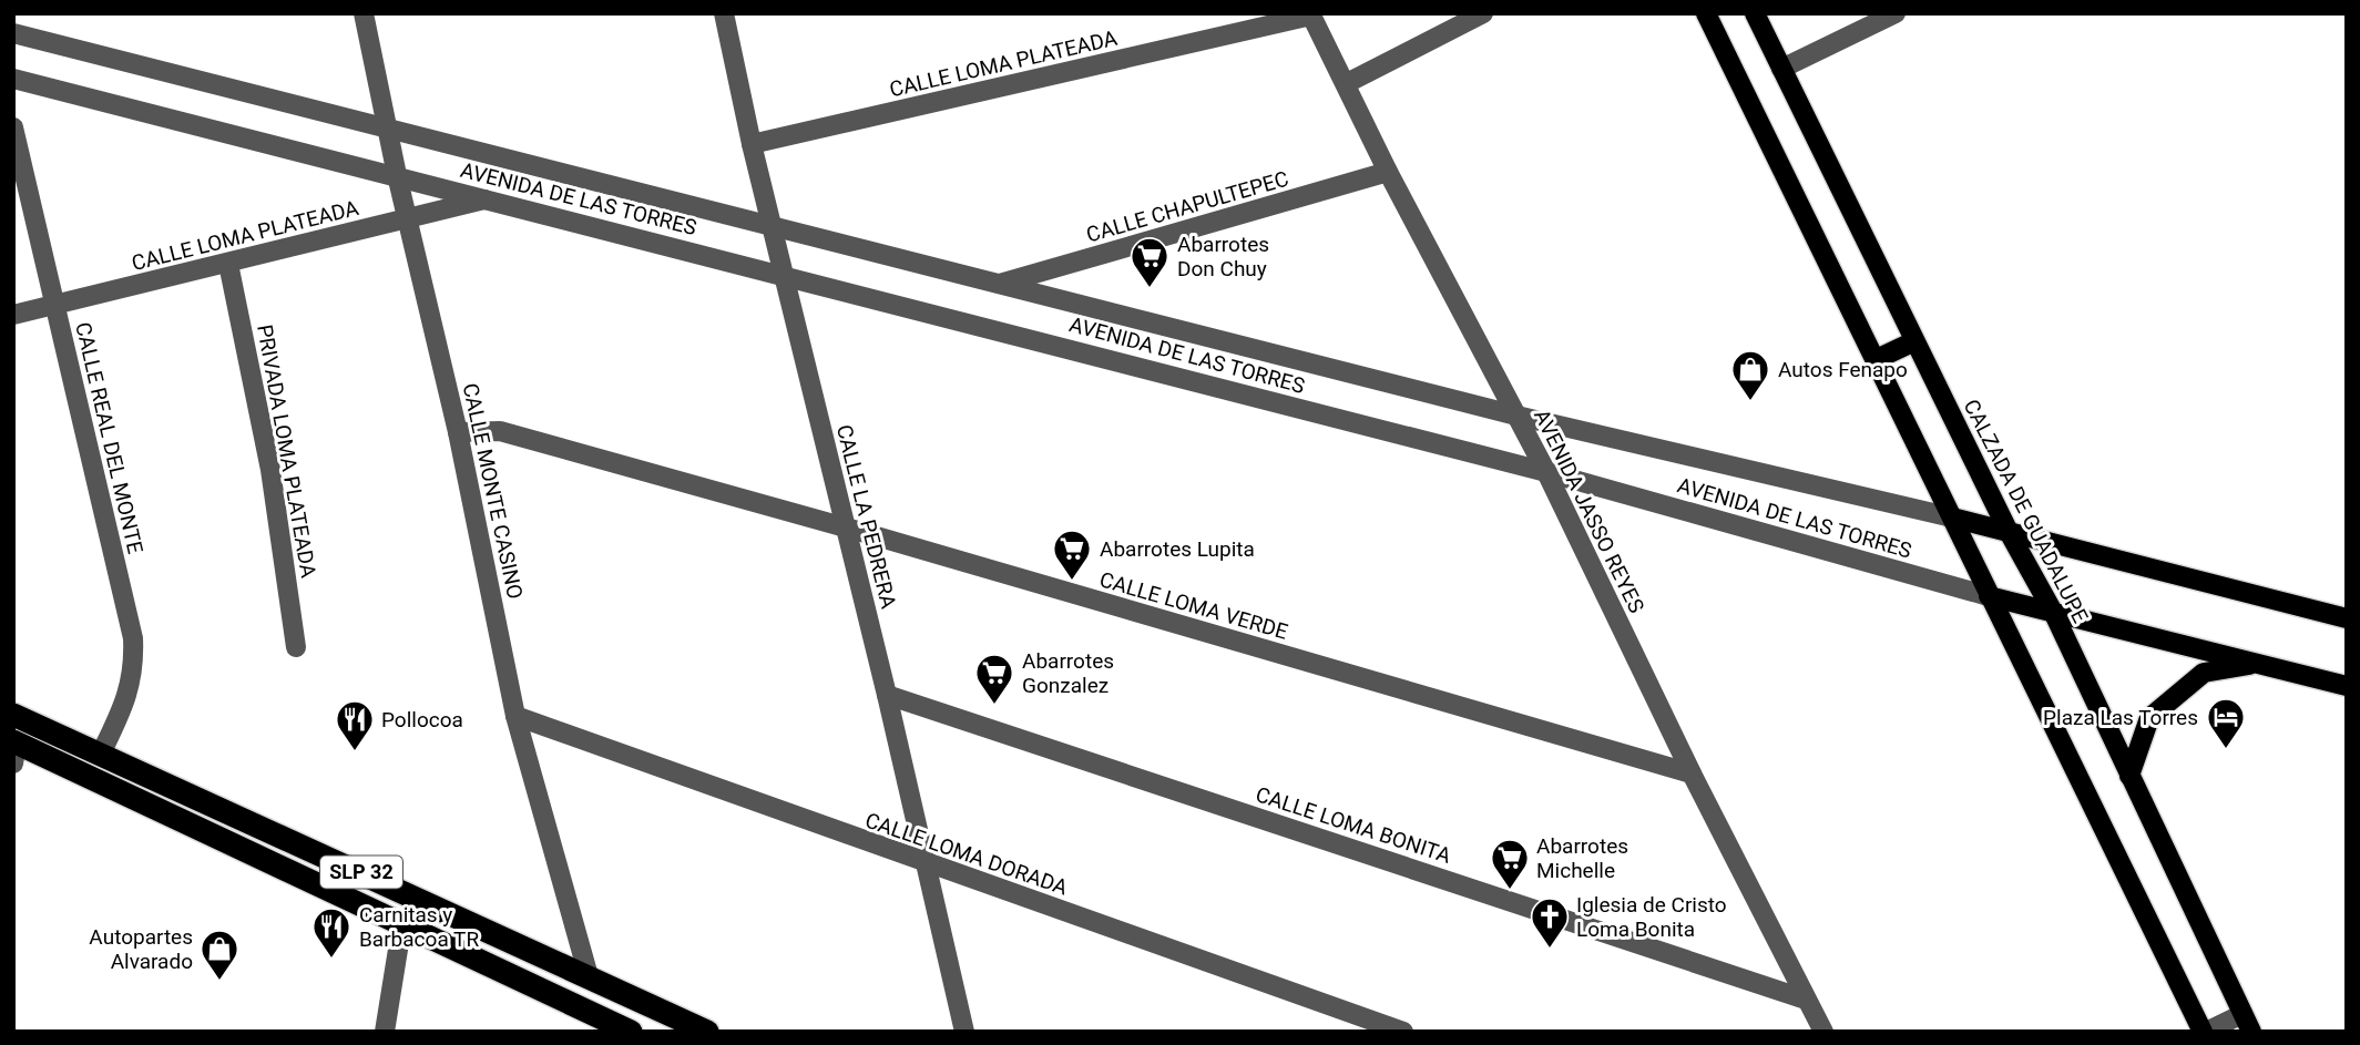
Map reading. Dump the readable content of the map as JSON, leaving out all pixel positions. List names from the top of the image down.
{
  "streets": {
    "highway": ["SLP 32"],
    "main road": ["AVENIDA DE LAS TORRES", "CALZADA DE GUADALUPE"],
    "street": [
      "CALLE LOMA PLATEADA",
      "CALLE CHAPULTEPEC",
      "CALLE REAL DEL MONTE",
      "PRIVADA LOMA PLATEADA",
      "CALLE MONTE CASINO",
      "AVENIDA JASSO REYES",
      "CALLE LA PEDRERA",
      "CALLE LOMA VERDE",
      "CALLE LOMA BONITA",
      "CALLE LOMA DORADA"
    ]
  },
  "crossings": [
    ["CALLE LOMA PLATEADA", "AVENIDA DE LAS TORRES"],
    ["CALLE LOMA PLATEADA", "CALLE REAL DEL MONTE"],
    ["CALLE LOMA PLATEADA", "PRIVADA LOMA PLATEADA"],
    ["CALLE LOMA PLATEADA", "CALLE MONTE CASINO"],
    ["CALLE LOMA PLATEADA", "AVENIDA JASSO REYES"],
    ["CALLE LOMA PLATEADA", "CALLE LA PEDRERA"],
    ["AVENIDA DE LAS TORRES", "CALLE CHAPULTEPEC"],
    ["AVENIDA DE LAS TORRES", "CALLE MONTE CASINO"],
    ["AVENIDA DE LAS TORRES", "AVENIDA JASSO REYES"],
    ["AVENIDA DE LAS TORRES", "CALZADA DE GUADALUPE"],
    ["AVENIDA DE LAS TORRES", "CALLE LA PEDRERA"],
    ["CALLE CHAPULTEPEC", "AVENIDA JASSO REYES"],
    ["CALLE REAL DEL MONTE", "SLP 32"],
    ["CALLE MONTE CASINO", "CALLE LOMA VERDE"],
    ["CALLE MONTE CASINO", "CALLE LOMA DORADA"],
    ["CALLE MONTE CASINO", "SLP 32"],
    ["AVENIDA JASSO REYES", "CALLE LOMA VERDE"],
    ["AVENIDA JASSO REYES", "CALLE LOMA BONITA"],
    ["CALLE LA PEDRERA", "CALLE LOMA VERDE"],
    ["CALLE LA PEDRERA", "CALLE LOMA BONITA"],
    ["CALLE LA PEDRERA", "CALLE LOMA DORADA"]
  ],
  "places": {
    "supermarket": [
      "Abarrotes Don Chuy",
      "Abarrotes Lupita",
      "Abarrotes Gonzalez",
      "Abarrotes Michelle"
    ],
    "shop": ["Autos Fenapo", "Autopartes Alvarado"],
    "hotel": ["Plaza Las Torres"],
    "restaurant": ["Pollocoa", "Carnitas y Barbacoa TR"],
    "church": ["Iglesia de Cristo Loma Bonita"]
  }
}
